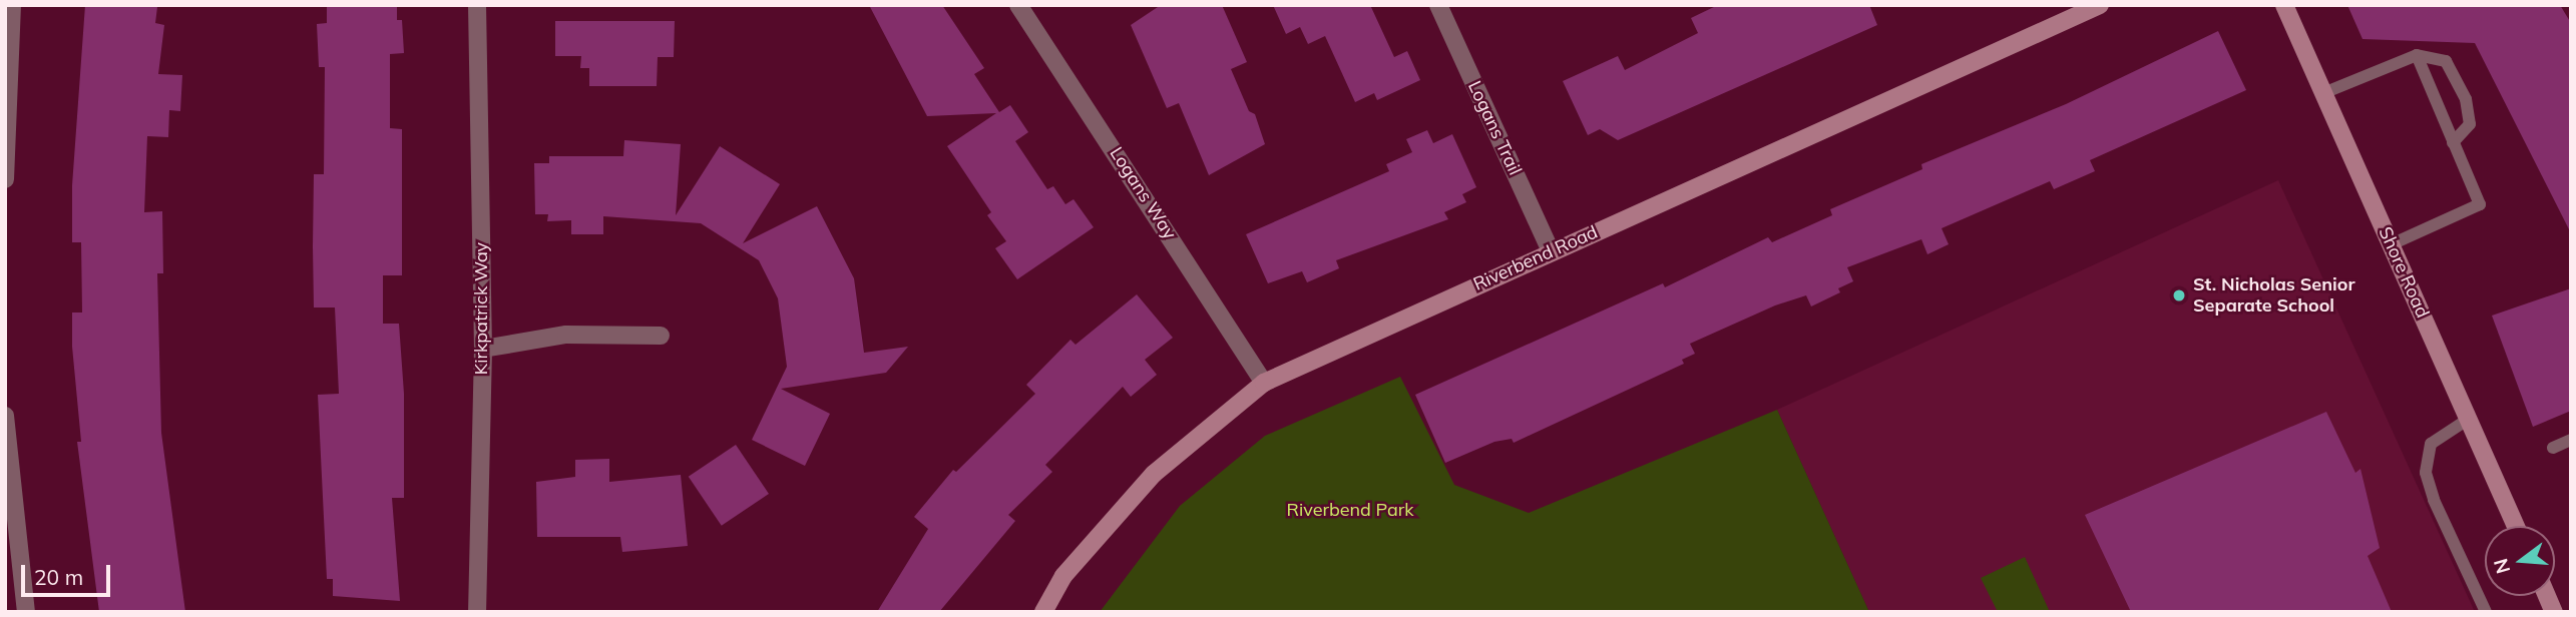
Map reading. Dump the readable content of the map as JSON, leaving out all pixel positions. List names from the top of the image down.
{
  "streets": {
    "street": [
      "Logans Trail",
      "Logans Way",
      "Riverbend Road",
      "Shore Road",
      "Kirkpatrick Way"
    ]
  },
  "crossings": [
    ["Logans Trail", "Riverbend Road"],
    ["Logans Way", "Riverbend Road"]
  ],
  "parks": ["Riverbend Park"],
  "places": ["St. Nicholas Senior Separate School"],
  "scale_bar": "20 m",
  "north": "left"
}
